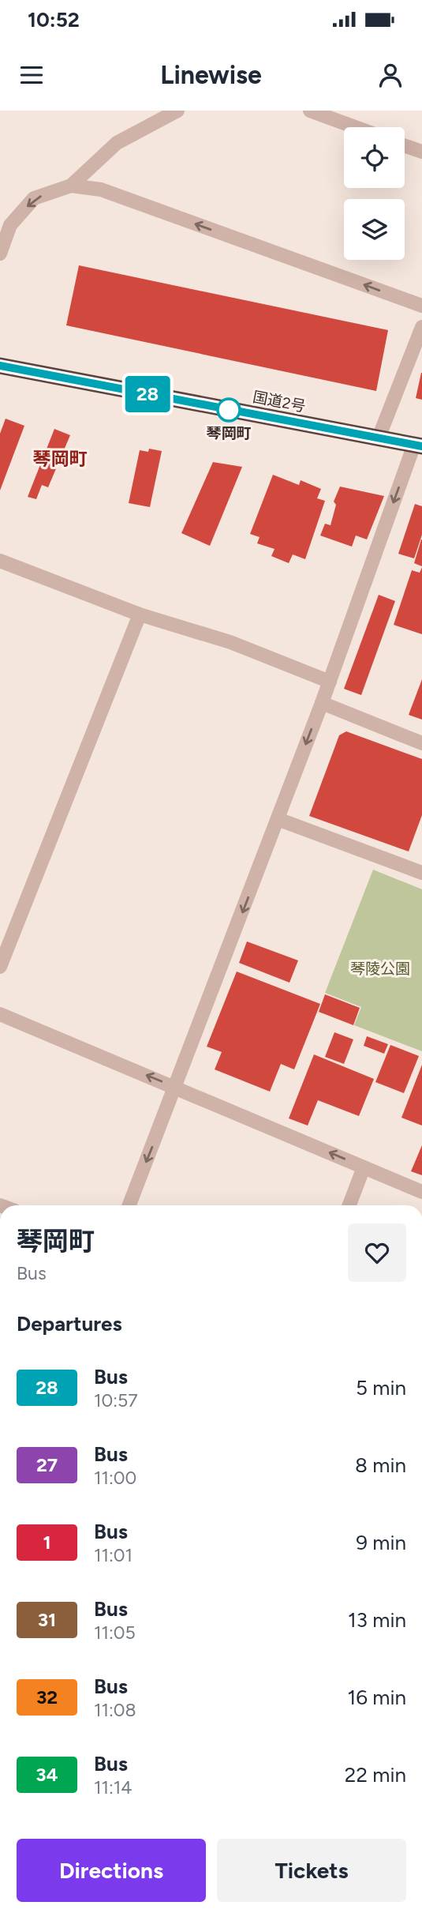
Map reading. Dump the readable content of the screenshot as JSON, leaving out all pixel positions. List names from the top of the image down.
{
  "streets": {
    "highway": ["国道2号"]
  },
  "districts": ["琴岡町"],
  "parks": ["琴陵公園"],
  "places": ["琴岡町"],
  "lines": ["bus line 28"],
  "page": {
    "status": "10:52",
    "header": "Linewise",
    "on_map": "28",
    "heading": [
      ["琴岡町", "Bus"],
      "Departures"
    ],
    "list": [
      {
        "mark": "28",
        "name": "Bus",
        "note": "10:57",
        "value": "5 min"
      },
      {
        "mark": "27",
        "name": "Bus",
        "note": "11:00",
        "value": "8 min"
      },
      {
        "mark": "1",
        "name": "Bus",
        "note": "11:01",
        "value": "9 min"
      },
      {
        "mark": "31",
        "name": "Bus",
        "note": "11:05",
        "value": "13 min"
      },
      {
        "mark": "32",
        "name": "Bus",
        "note": "11:08",
        "value": "16 min"
      },
      {
        "mark": "34",
        "name": "Bus",
        "note": "11:14",
        "value": "22 min"
      }
    ],
    "buttons": ["Directions", "Tickets"]
  }
}
